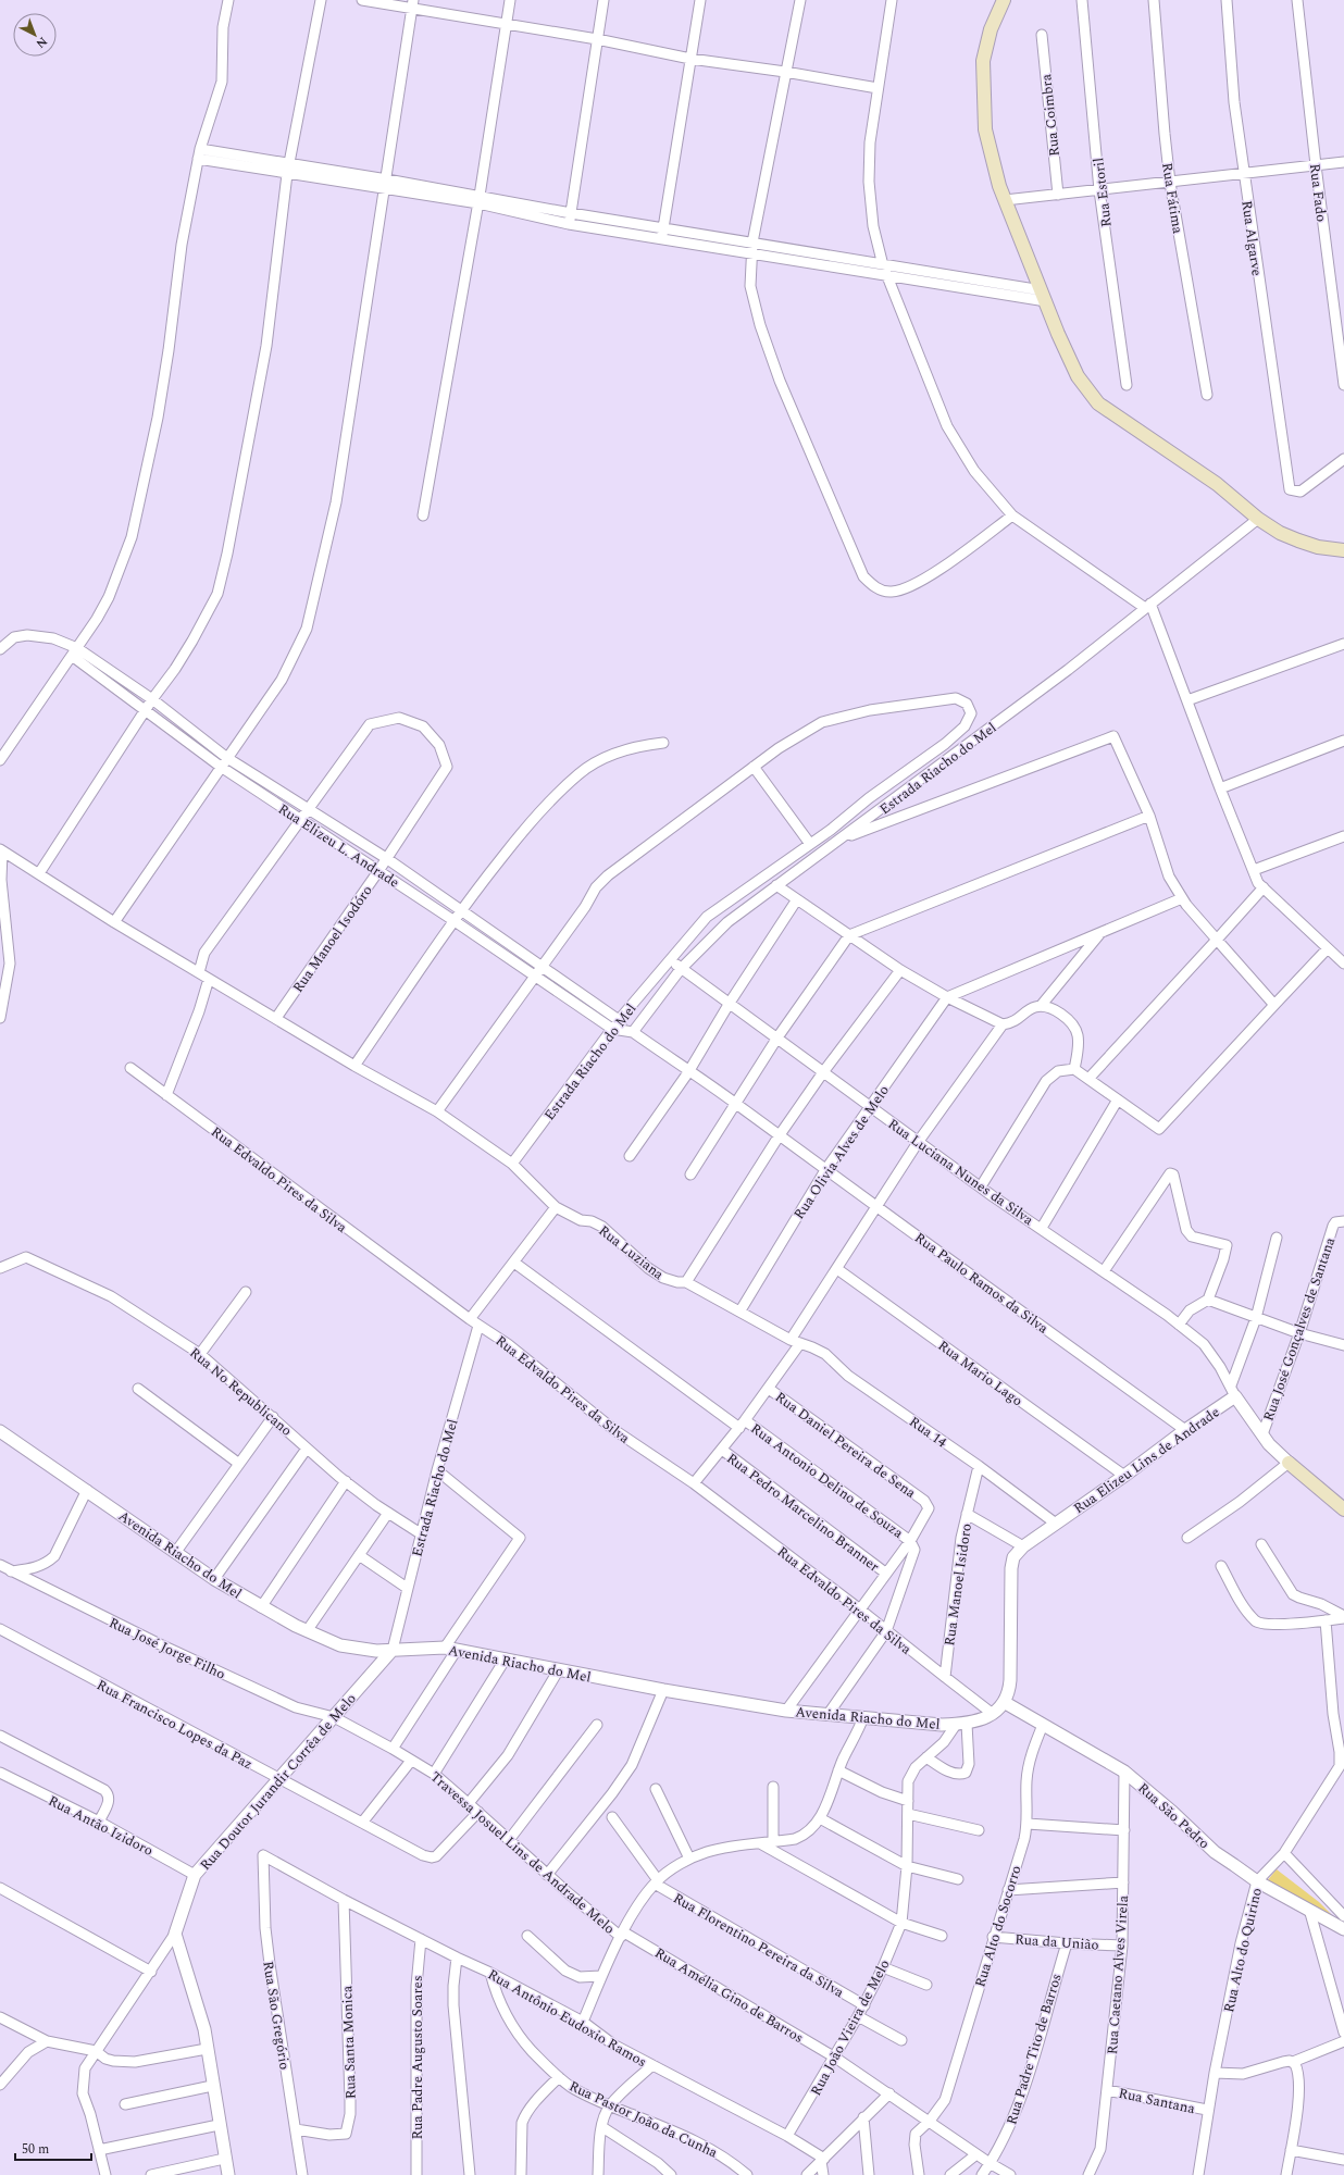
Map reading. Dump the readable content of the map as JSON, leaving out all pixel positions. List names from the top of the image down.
{
  "streets": {
    "street": [
      "Rua Coimbra",
      "Rua Estoril",
      "Rua Fado",
      "Rua Fátima",
      "Rua Algarve",
      "Estrada Riacho do Mel",
      "Rua Elizeu L. Andrade",
      "Rua Manoel Isodóro",
      "Rua Olivia Alves de Melo",
      "Rua Luciana Nunes da Silva",
      "Rua Edvaldo Pires da Silva",
      "Rua Luziana",
      "Rua Paulo Ramos da Silva",
      "Rua José Gonçalves de Santana",
      "Rua Mario Lago",
      "Rua No Republicano",
      "Rua 14",
      "Rua Daniel Pereira de Sena",
      "Rua Elizeu Lins de Andrade",
      "Rua Antonio Delino de Souza",
      "Rua Pedro Marcelino Branner",
      "Avenida Riacho do Mel",
      "Rua Manoel Isidoro",
      "Rua José Jorge Filho",
      "Rua Francisco Lopes da Paz",
      "Rua Doutor Jurandir Corrêa de Melo",
      "Rua São Pedro",
      "Rua Antão Izidoro",
      "Travessa Josuel Lins de Andrade Melo",
      "Rua Alto do Socorro",
      "Rua da União",
      "Rua Florentino Pereira da Silva",
      "Rua Alto do Quirino",
      "Rua Caetano Alves Virela",
      "Rua Amélia Gino de Barros",
      "Rua São Gregório",
      "Rua Antônio Eudoxio Ramos",
      "Rua João Vieira de Melo",
      "Rua Santa Monica",
      "Rua Padre Tito de Barros",
      "Rua Padre Augusto Soares",
      "Rua Santana",
      "Rua Pastor João da Cunha"
    ]
  },
  "crossings": [
    ["Estrada Riacho do Mel", "Rua Elizeu L. Andrade"],
    ["Estrada Riacho do Mel", "Rua Luciana Nunes da Silva"],
    ["Estrada Riacho do Mel", "Rua Edvaldo Pires da Silva"],
    ["Estrada Riacho do Mel", "Rua Luziana"],
    ["Estrada Riacho do Mel", "Rua Paulo Ramos da Silva"],
    ["Estrada Riacho do Mel", "Rua No Republicano"],
    ["Estrada Riacho do Mel", "Avenida Riacho do Mel"],
    ["Estrada Riacho do Mel", "Rua Doutor Jurandir Corrêa de Melo"],
    ["Rua Elizeu L. Andrade", "Rua Manoel Isodóro"],
    ["Rua Manoel Isodóro", "Rua Luziana"],
    ["Rua Olivia Alves de Melo", "Rua Luciana Nunes da Silva"],
    ["Rua Olivia Alves de Melo", "Rua Luziana"],
    ["Rua Olivia Alves de Melo", "Rua Paulo Ramos da Silva"],
    ["Rua Luciana Nunes da Silva", "Rua Elizeu Lins de Andrade"],
    ["Rua Edvaldo Pires da Silva", "Avenida Riacho do Mel"],
    ["Rua Edvaldo Pires da Silva", "Rua Manoel Isidoro"],
    ["Rua Luziana", "Rua 14"],
    ["Rua Paulo Ramos da Silva", "Rua Elizeu Lins de Andrade"],
    ["Rua Mario Lago", "Rua Elizeu Lins de Andrade"],
    ["Rua 14", "Rua Elizeu Lins de Andrade"],
    ["Rua 14", "Rua Manoel Isidoro"],
    ["Rua Daniel Pereira de Sena", "Rua Antonio Delino de Souza"],
    ["Rua Elizeu Lins de Andrade", "Rua São Pedro"],
    ["Avenida Riacho do Mel", "Rua Doutor Jurandir Corrêa de Melo"],
    ["Avenida Riacho do Mel", "Rua João Vieira de Melo"],
    ["Rua José Jorge Filho", "Rua Doutor Jurandir Corrêa de Melo"],
    ["Rua José Jorge Filho", "Travessa Josuel Lins de Andrade Melo"],
    ["Rua Francisco Lopes da Paz", "Rua Doutor Jurandir Corrêa de Melo"],
    ["Rua Francisco Lopes da Paz", "Travessa Josuel Lins de Andrade Melo"],
    ["Rua Doutor Jurandir Corrêa de Melo", "Rua Antão Izidoro"],
    ["Rua Doutor Jurandir Corrêa de Melo", "Travessa Josuel Lins de Andrade Melo"],
    ["Rua São Pedro", "Rua Alto do Socorro"],
    ["Rua São Pedro", "Rua Alto do Quirino"],
    ["Rua São Pedro", "Rua Caetano Alves Virela"],
    ["Travessa Josuel Lins de Andrade Melo", "Rua Amélia Gino de Barros"],
    ["Rua Alto do Socorro", "Rua da União"],
    ["Rua Alto do Socorro", "Rua Amélia Gino de Barros"],
    ["Rua da União", "Rua Caetano Alves Virela"],
    ["Rua da União", "Rua Padre Tito de Barros"],
    ["Rua Florentino Pereira da Silva", "Rua João Vieira de Melo"],
    ["Rua Alto do Quirino", "Rua Santana"],
    ["Rua Caetano Alves Virela", "Rua Santana"],
    ["Rua Amélia Gino de Barros", "Rua João Vieira de Melo"],
    ["Rua Amélia Gino de Barros", "Rua Padre Tito de Barros"],
    ["Rua São Gregório", "Rua Antônio Eudoxio Ramos"],
    ["Rua São Gregório", "Rua Santa Monica"],
    ["Rua Antônio Eudoxio Ramos", "Rua João Vieira de Melo"],
    ["Rua Antônio Eudoxio Ramos", "Rua Santa Monica"],
    ["Rua Antônio Eudoxio Ramos", "Rua Padre Augusto Soares"],
    ["Rua Antônio Eudoxio Ramos", "Rua Pastor João da Cunha"]
  ],
  "scale_bar": "50 m",
  "north": "bottom right"
}
